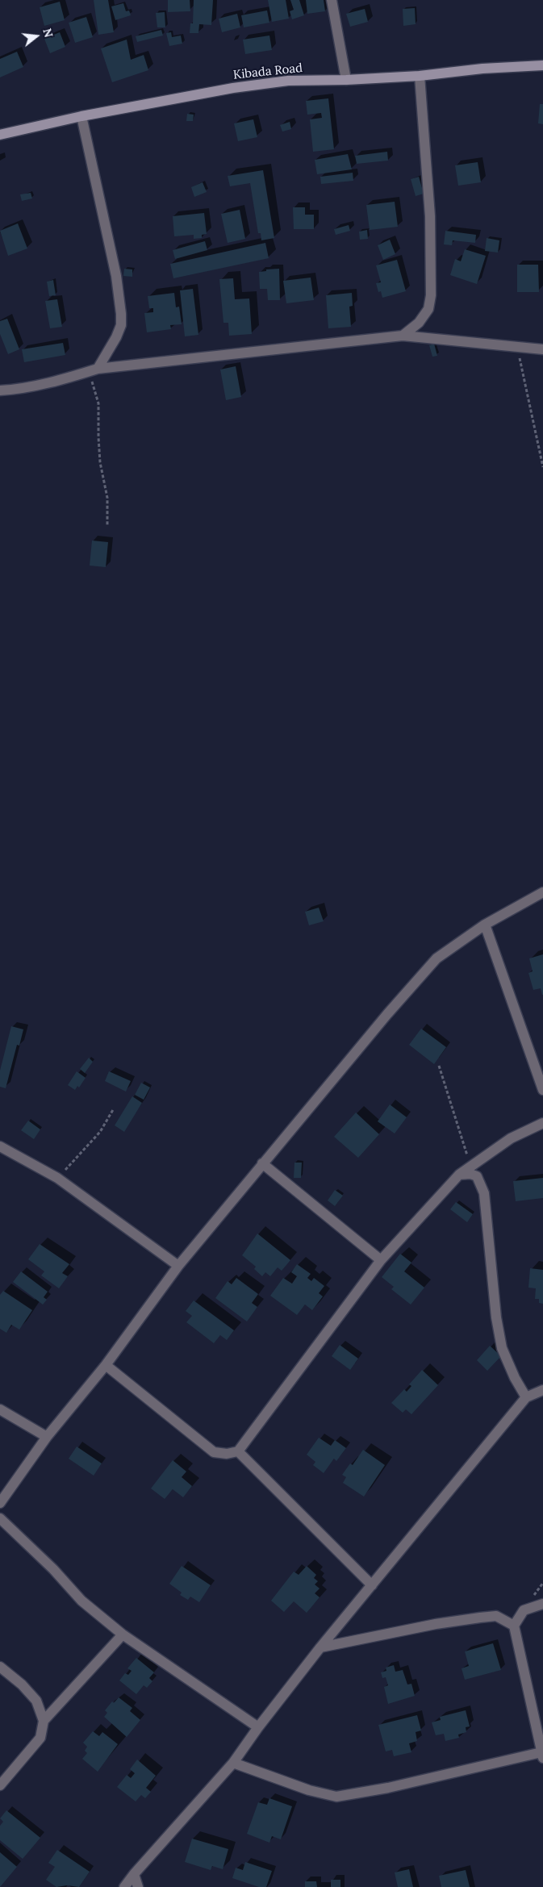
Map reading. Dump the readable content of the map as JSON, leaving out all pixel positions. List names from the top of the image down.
{
  "streets": {
    "main road": ["Kibada Road"]
  },
  "north": "right"
}
